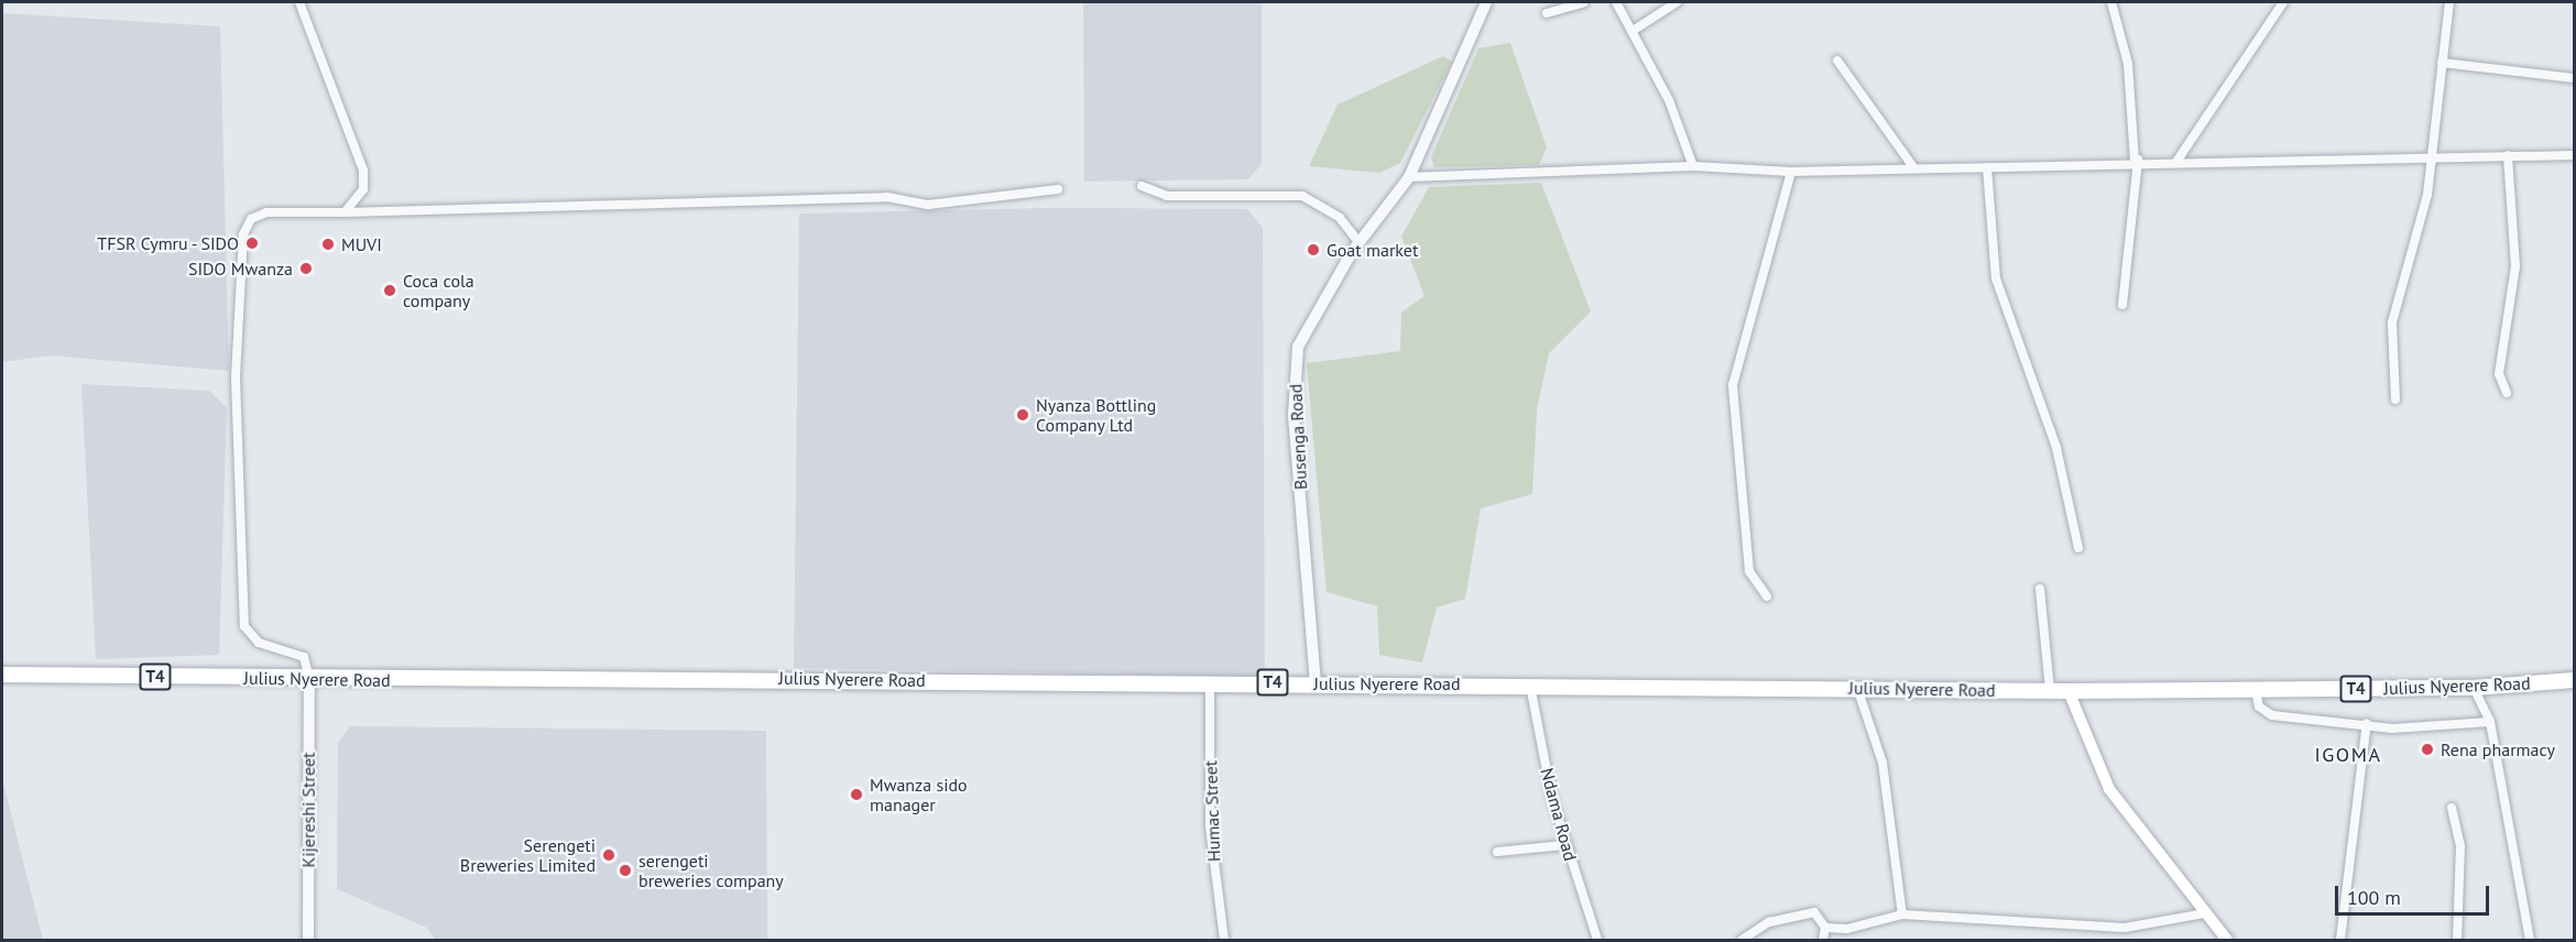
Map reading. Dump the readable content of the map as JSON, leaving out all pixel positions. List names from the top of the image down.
{
  "streets": {
    "highway": ["T4", "Julius Nyerere Road"],
    "street": [
      "Busenga Road",
      "Kijereshi Street",
      "Humac Street",
      "Ndama Road"
    ]
  },
  "crossings": [
    ["Busenga Road", "Julius Nyerere Road"],
    ["Julius Nyerere Road", "Kijereshi Street"],
    ["Julius Nyerere Road", "Humac Street"],
    ["Julius Nyerere Road", "Ndama Road"]
  ],
  "districts": ["IGOMA"],
  "places": [
    "TFSR Cymru - SIDO",
    "MUVI",
    "Goat market",
    "SIDO Mwanza",
    "Coca cola company",
    "Nyanza Bottling Company Ltd",
    "Rena pharmacy",
    "Mwanza sido manager",
    "Serengeti Breweries Limited",
    "serengeti breweries company"
  ],
  "scale_bar": "100 m"
}
